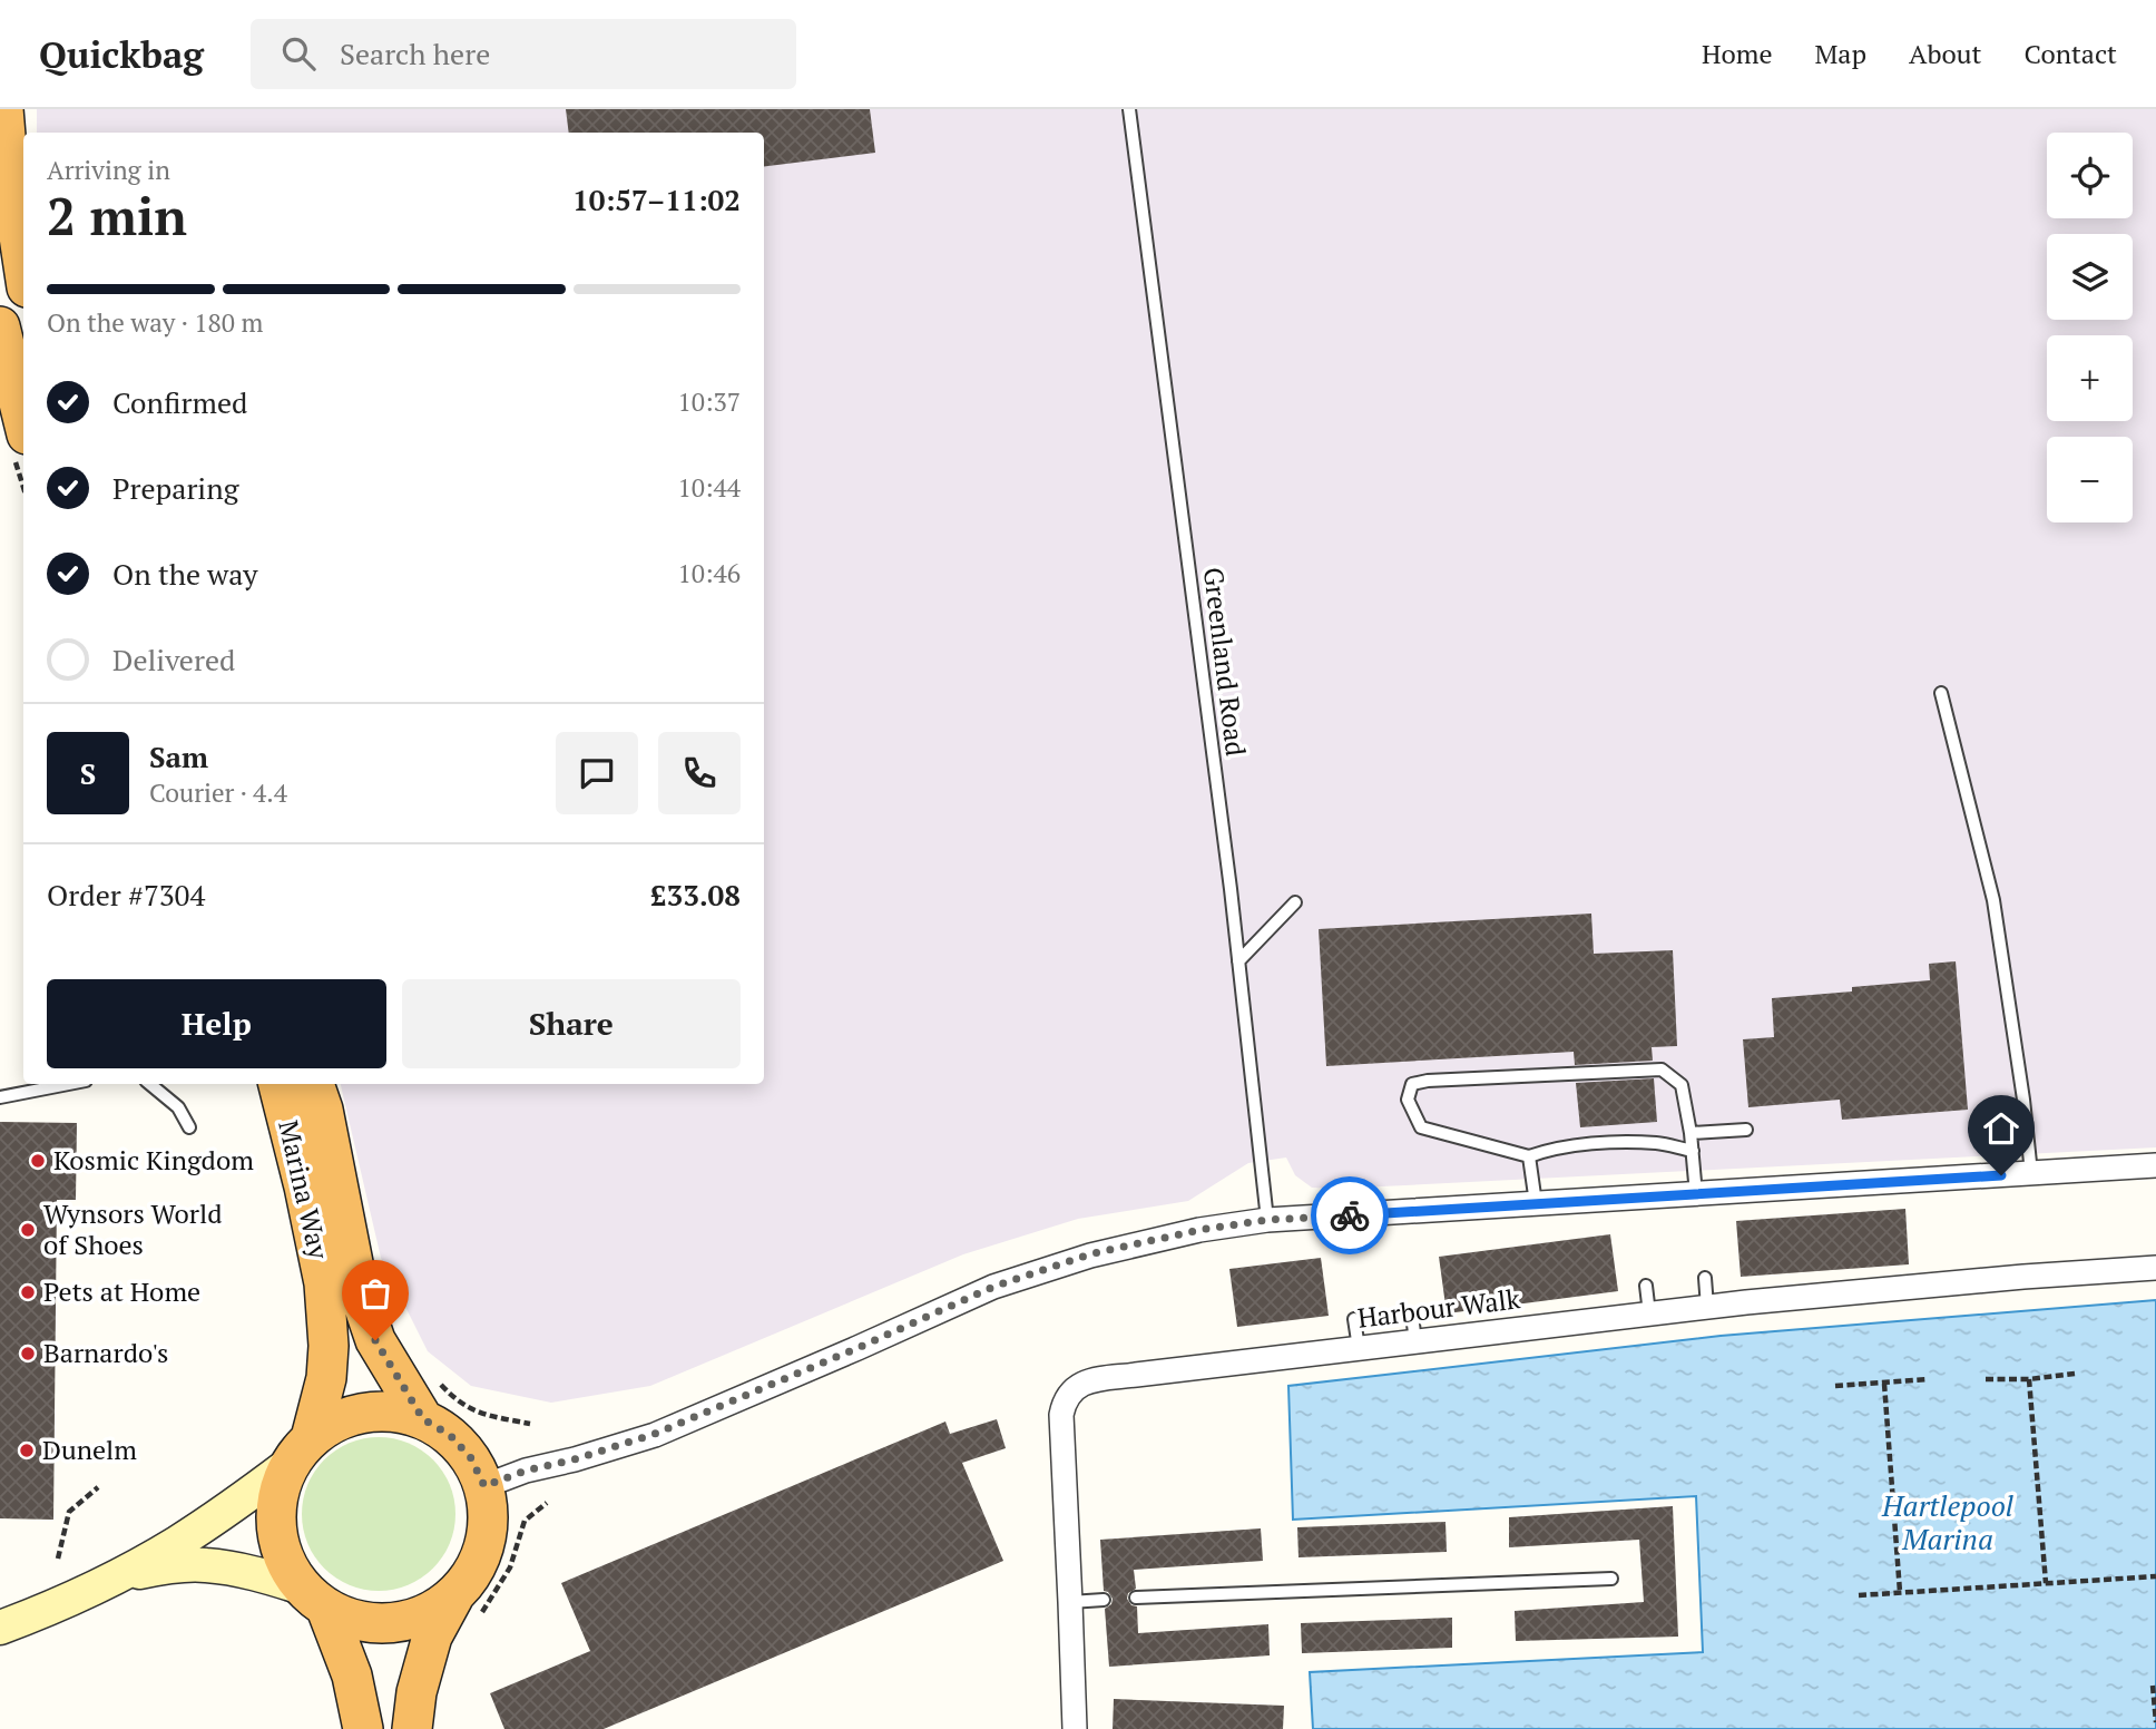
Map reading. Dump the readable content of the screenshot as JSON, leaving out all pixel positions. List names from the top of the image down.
{
  "streets": {
    "highway": ["Marina Way"],
    "street": ["Harbour Walk"],
    "lane": ["Greenland Road"]
  },
  "water": ["Hartlepool Marina"],
  "places": [
    "Kosmic Kingdom",
    "Wynsors World of Shoes",
    "Pets at Home",
    "Barnardo's",
    "Dunelm"
  ],
  "page": {
    "header": "Quickbag",
    "search": "Search here",
    "nav": [
      "Home",
      "Map",
      "About",
      "Contact"
    ],
    "map_buttons": ["+", "−"],
    "heading": ["2 min", "Arriving in", "10:57–11:02"],
    "panel": [
      "Sam",
      "Courier · 4.4",
      "Order #7304",
      "£33.08"
    ],
    "bar": "On the way · 180 m",
    "list": [
      ["Confirmed", "10:37"],
      ["Preparing", "10:44"],
      ["On the way", "10:46"],
      "Delivered"
    ],
    "round": "S",
    "buttons": ["Help", "Share"]
  }
}
